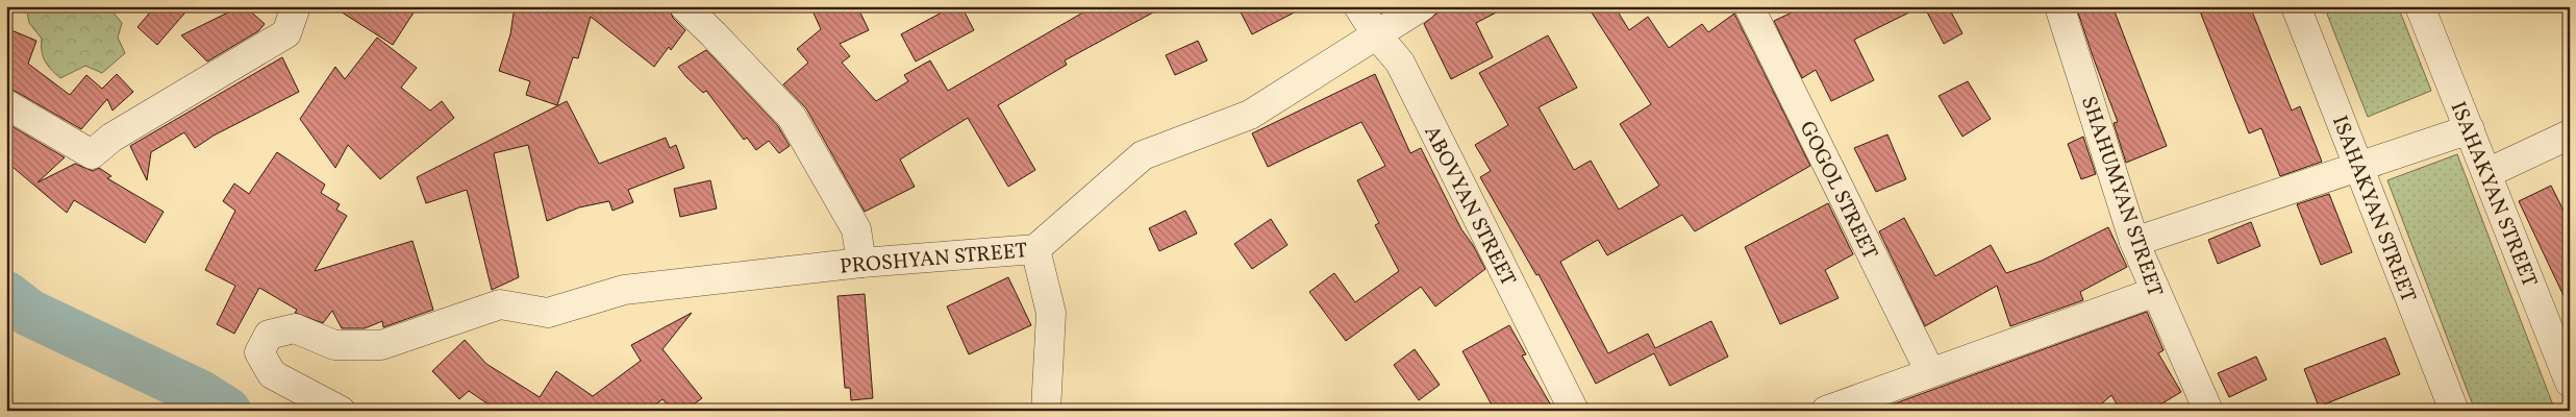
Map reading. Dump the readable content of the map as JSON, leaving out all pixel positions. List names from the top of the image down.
{
  "streets": {
    "street": [
      "GOGOL STREET",
      "ISAHAKYAN STREET",
      "SHAHUMYAN STREET",
      "ABOVYAN STREET",
      "PROSHYAN STREET"
    ]
  },
  "crossings": [
    ["ABOVYAN STREET", "PROSHYAN STREET"]
  ]
}
